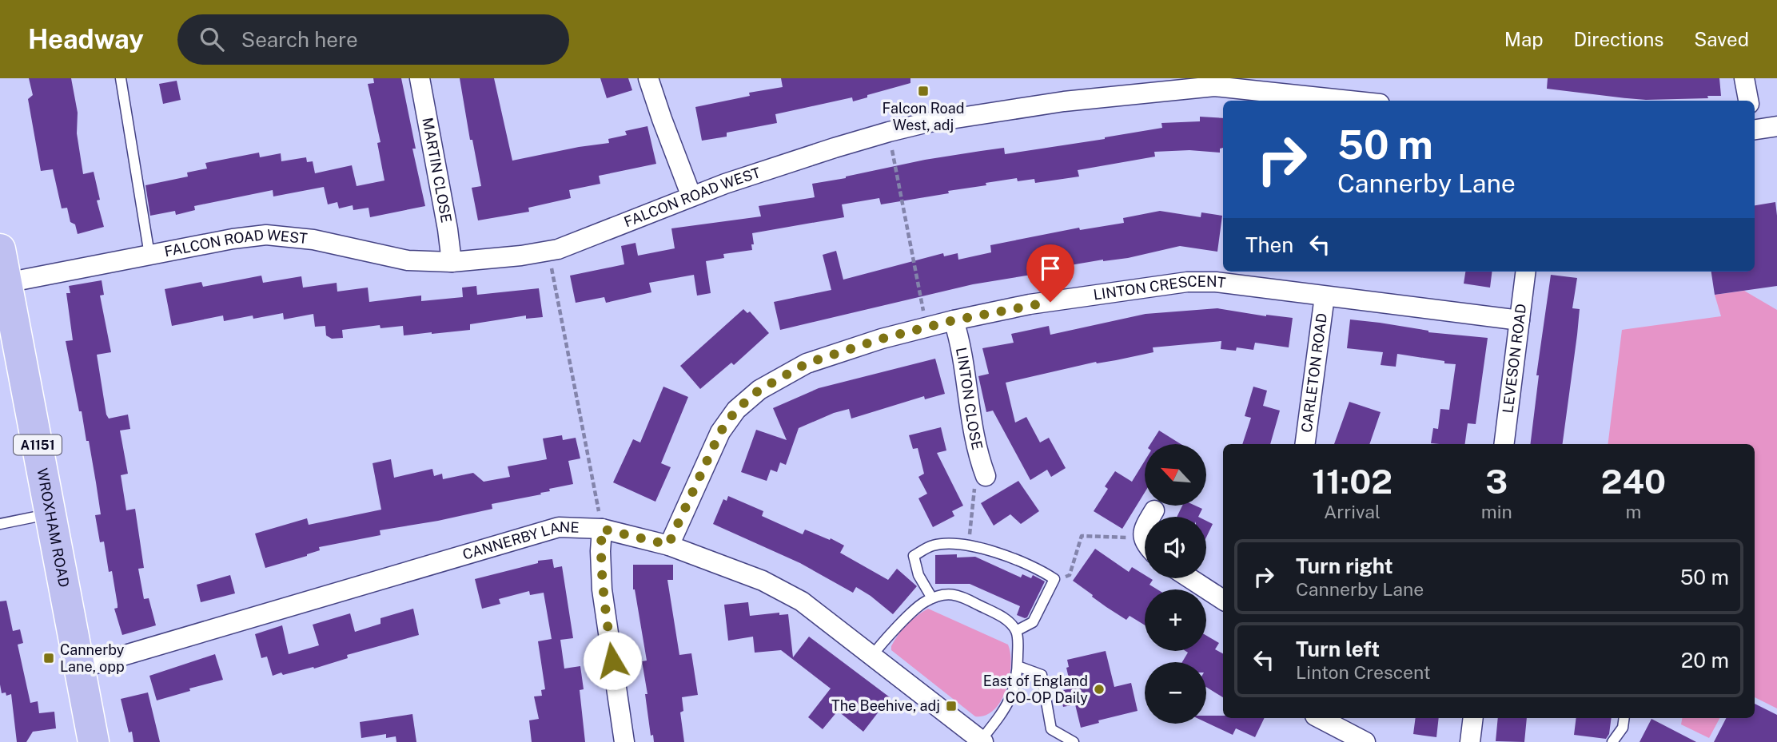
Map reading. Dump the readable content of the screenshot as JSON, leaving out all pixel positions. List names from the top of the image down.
{
  "streets": {
    "main road": ["A1151", "WROXHAM ROAD"],
    "street": [
      "MARTIN CLOSE",
      "FALCON ROAD WEST",
      "LINTON CRESCENT",
      "LEVESON ROAD",
      "CARLETON ROAD",
      "LINTON CLOSE",
      "CANNERBY LANE"
    ]
  },
  "crossings": [
    ["MARTIN CLOSE", "FALCON ROAD WEST"],
    ["FALCON ROAD WEST", "WROXHAM ROAD"],
    ["LINTON CRESCENT", "LEVESON ROAD"],
    ["LINTON CRESCENT", "CARLETON ROAD"],
    ["LINTON CRESCENT", "LINTON CLOSE"],
    ["LINTON CRESCENT", "CANNERBY LANE"],
    ["WROXHAM ROAD", "CANNERBY LANE"]
  ],
  "places": {
    "transit": ["Falcon Road West, adj", "Cannerby Lane, opp", "The Beehive, adj"],
    "other": ["East of England CO-OP Daily"]
  },
  "north": "top left",
  "page": {
    "header": "Headway",
    "search": "Search here",
    "nav": ["Map", "Directions", "Saved"],
    "turn": ["50 m", "Cannerby Lane"],
    "then": "Then",
    "map_buttons": ["+", "−"],
    "eta": [
      "11:02",
      "Arrival",
      "3",
      "min",
      "240",
      "m"
    ],
    "list": [
      {
        "name": "Turn right",
        "note": "Cannerby Lane",
        "value": "50 m"
      },
      {
        "name": "Turn left",
        "note": "Linton Crescent",
        "value": "20 m"
      }
    ]
  }
}
